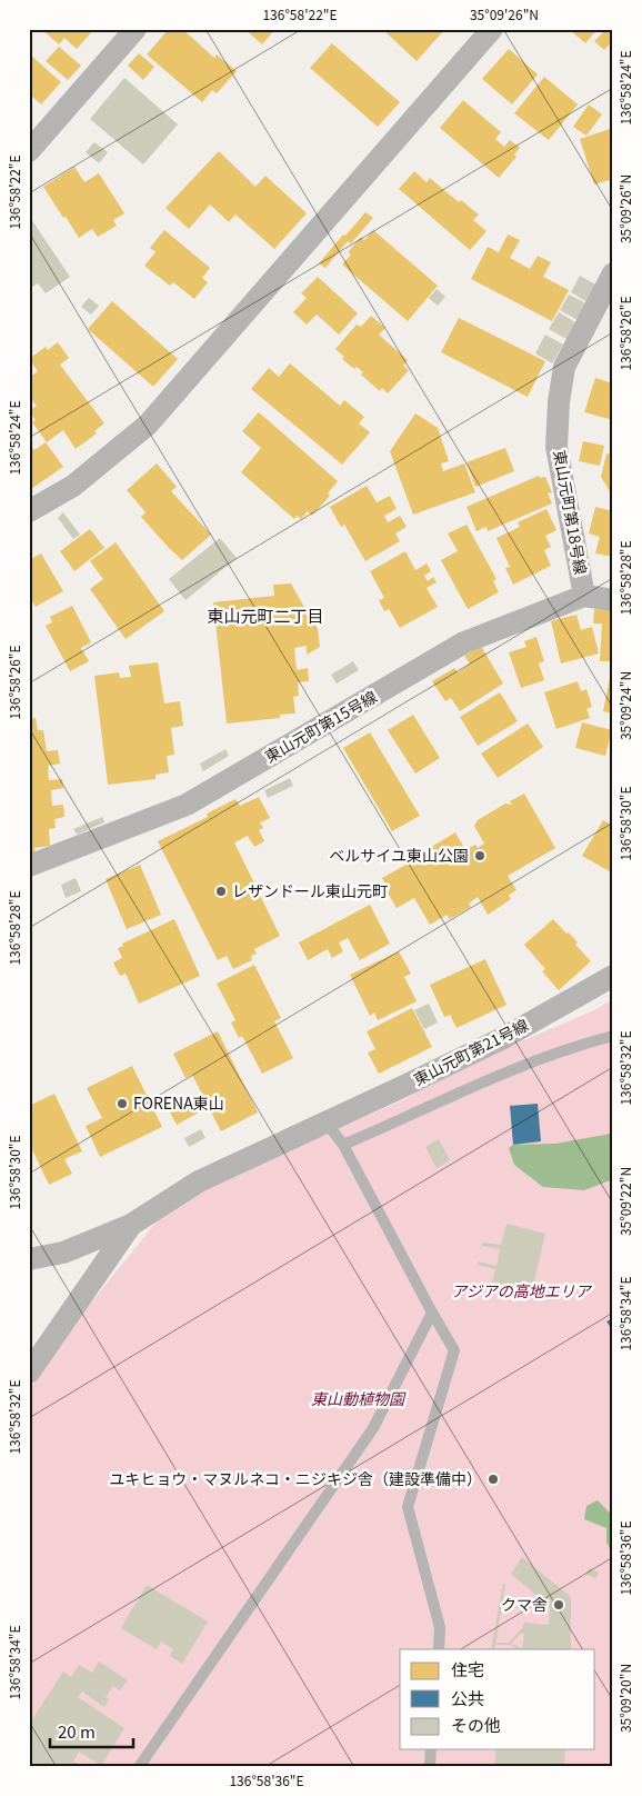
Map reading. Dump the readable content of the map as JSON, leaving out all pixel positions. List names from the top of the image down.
{
  "streets": {
    "street": ["東山元町第18号線", "東山元町第15号線", "東山元町第21号線"]
  },
  "crossings": [
    ["東山元町第18号線", "東山元町第15号線"]
  ],
  "districts": ["東山元町二丁目"],
  "parks": ["アジアの高地エリア", "東山動植物園"],
  "places": [
    "ベルサイユ東山公園",
    "レザンドール東山元町",
    "FORENA東山",
    "ユキヒョウ・マヌルネコ・ニジキジ舎（建設準備中）",
    "クマ舎"
  ],
  "legend": ["住宅", "公共", "その他"],
  "scale_bar": "20 m",
  "coordinates": [
    "136°58'22\"E",
    "35°09'26\"N",
    "136°58'24\"E",
    "136°58'26\"E",
    "136°58'28\"E",
    "35°09'24\"N",
    "136°58'30\"E",
    "136°58'32\"E",
    "35°09'22\"N",
    "136°58'34\"E",
    "136°58'36\"E",
    "35°09'20\"N"
  ]
}
